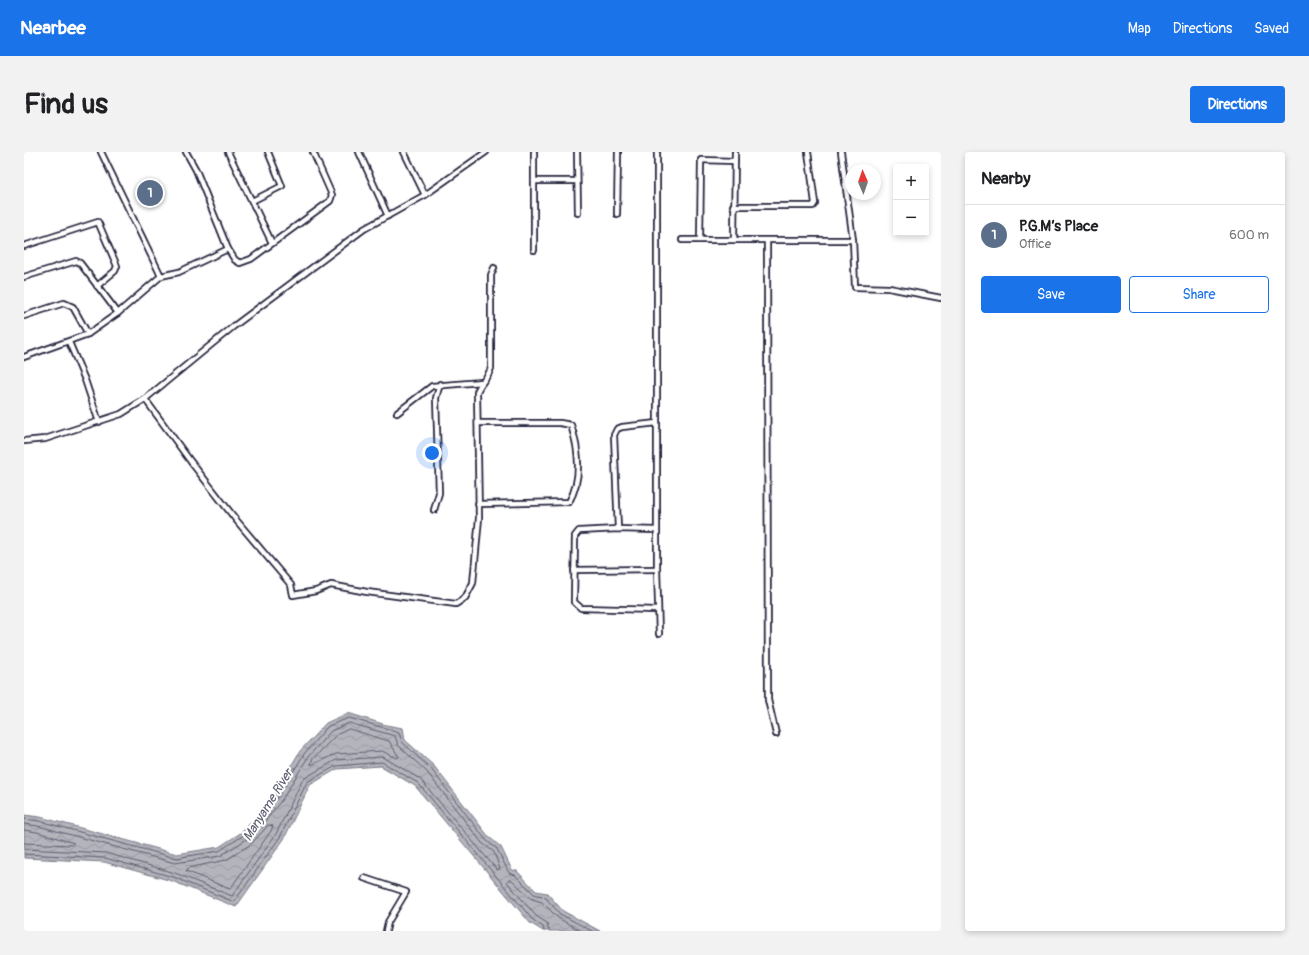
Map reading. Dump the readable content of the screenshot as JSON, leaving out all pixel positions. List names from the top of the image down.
{
  "water": ["Manyame River"],
  "north": "top",
  "page": {
    "header": "Nearbee",
    "nav": ["Map", "Directions", "Saved"],
    "buttons": [
      "Directions",
      ["Save", "Share"]
    ],
    "title": "Find us",
    "heading": "Nearby",
    "map_buttons": ["+", "−"],
    "pins": "1",
    "list": [
      {
        "mark": "1",
        "name": "P.G.M’s Place",
        "note": "Office",
        "value": "600 m"
      }
    ]
  }
}
